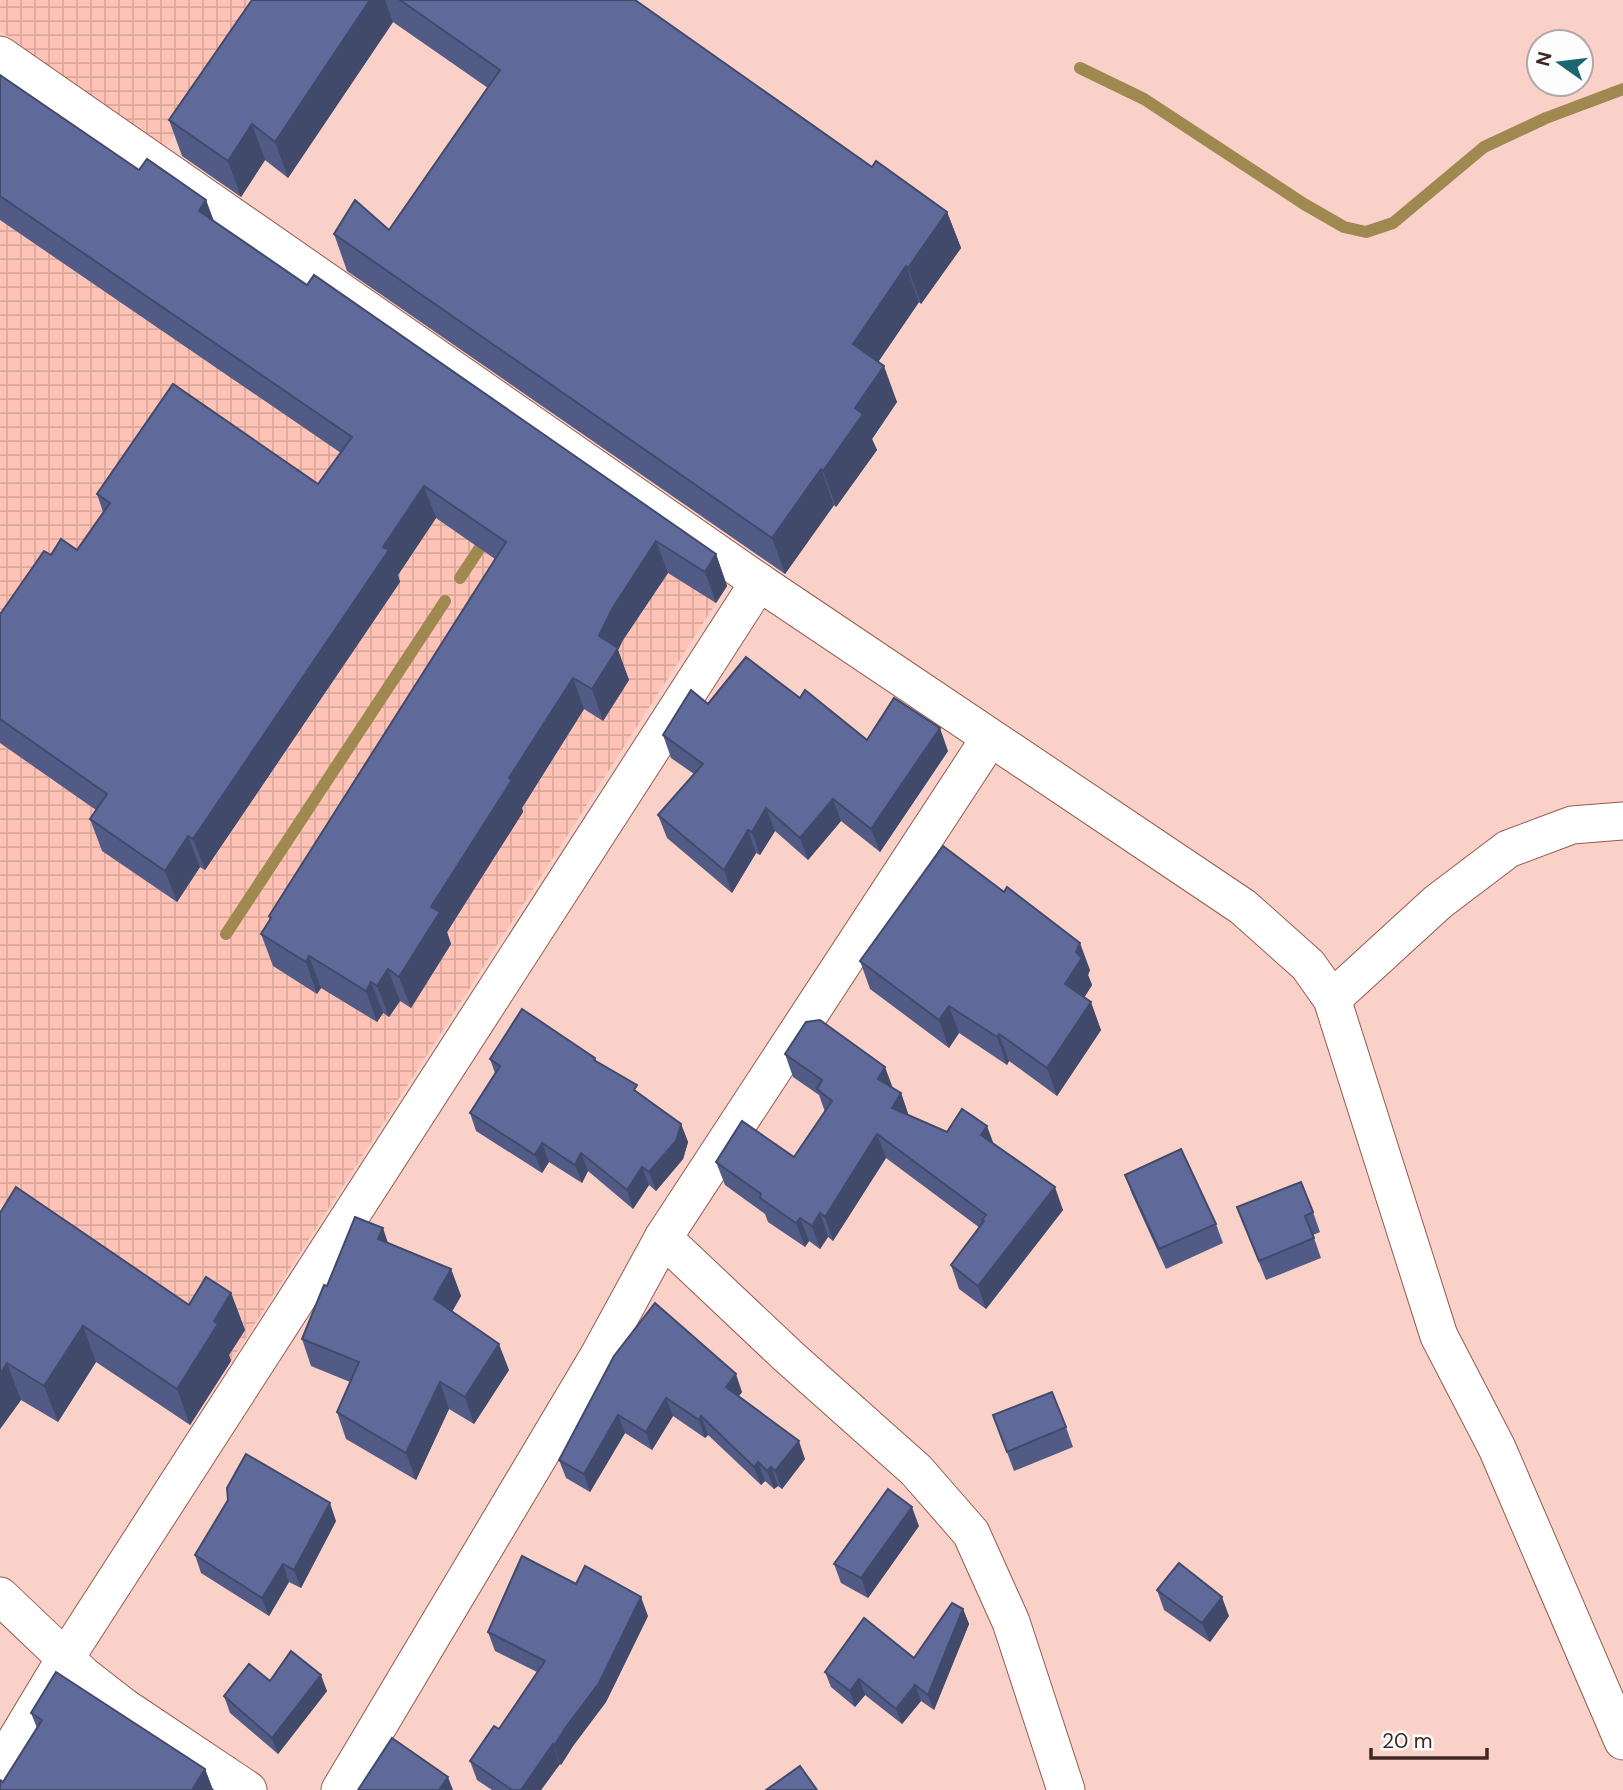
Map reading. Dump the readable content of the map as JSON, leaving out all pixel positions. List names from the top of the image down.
{
  "scale_bar": "20 m",
  "north": "left"
}
